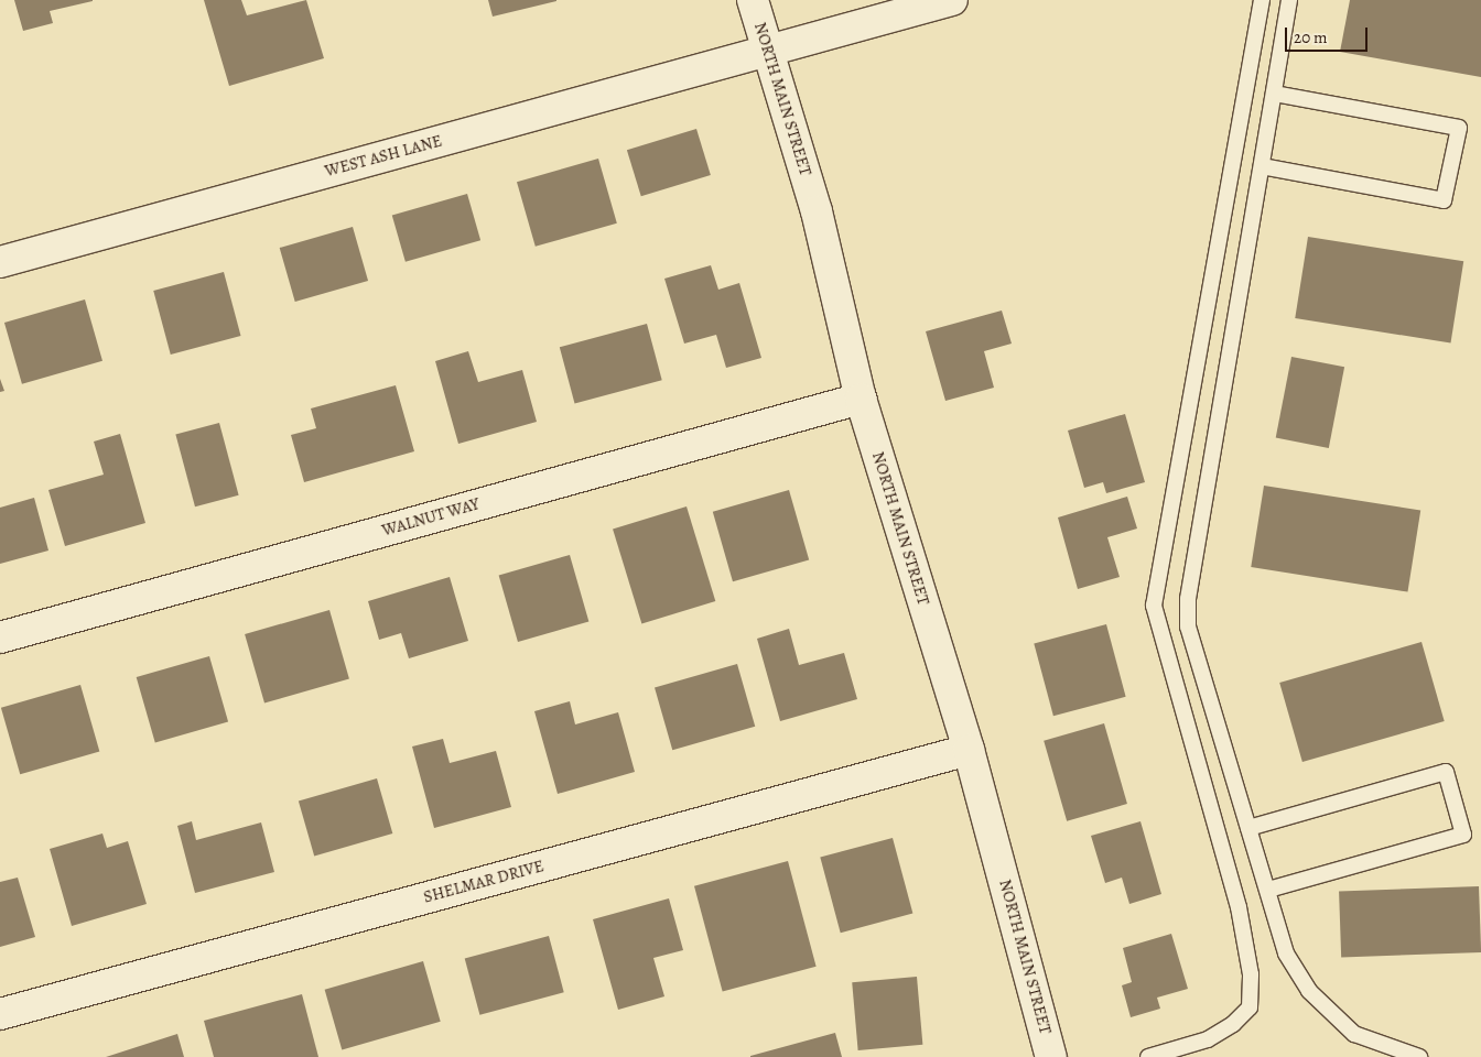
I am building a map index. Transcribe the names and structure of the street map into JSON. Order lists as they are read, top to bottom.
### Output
{
  "streets": {
    "street": [
      "NORTH MAIN STREET",
      "WEST ASH LANE",
      "WALNUT WAY",
      "SHELMAR DRIVE"
    ]
  },
  "crossings": [
    ["NORTH MAIN STREET", "WEST ASH LANE"],
    ["NORTH MAIN STREET", "WALNUT WAY"],
    ["NORTH MAIN STREET", "SHELMAR DRIVE"]
  ],
  "scale_bar": "20 m"
}
